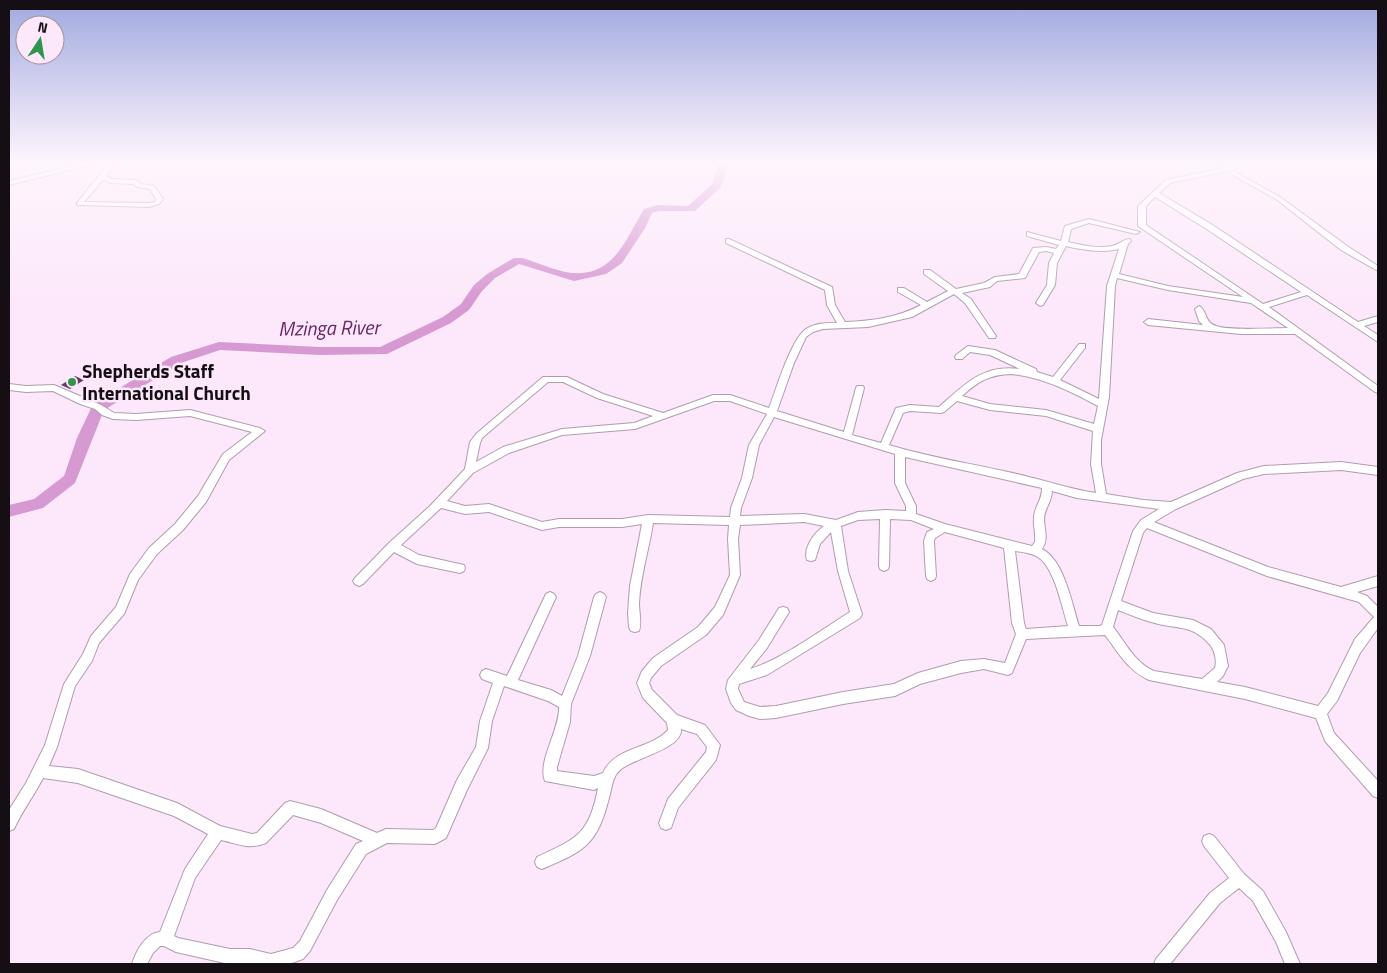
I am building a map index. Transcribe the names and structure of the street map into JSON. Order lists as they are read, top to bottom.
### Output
{
  "water": ["Mzinga River"],
  "places": ["Shepherds Staff International Church"],
  "north": "top"
}
